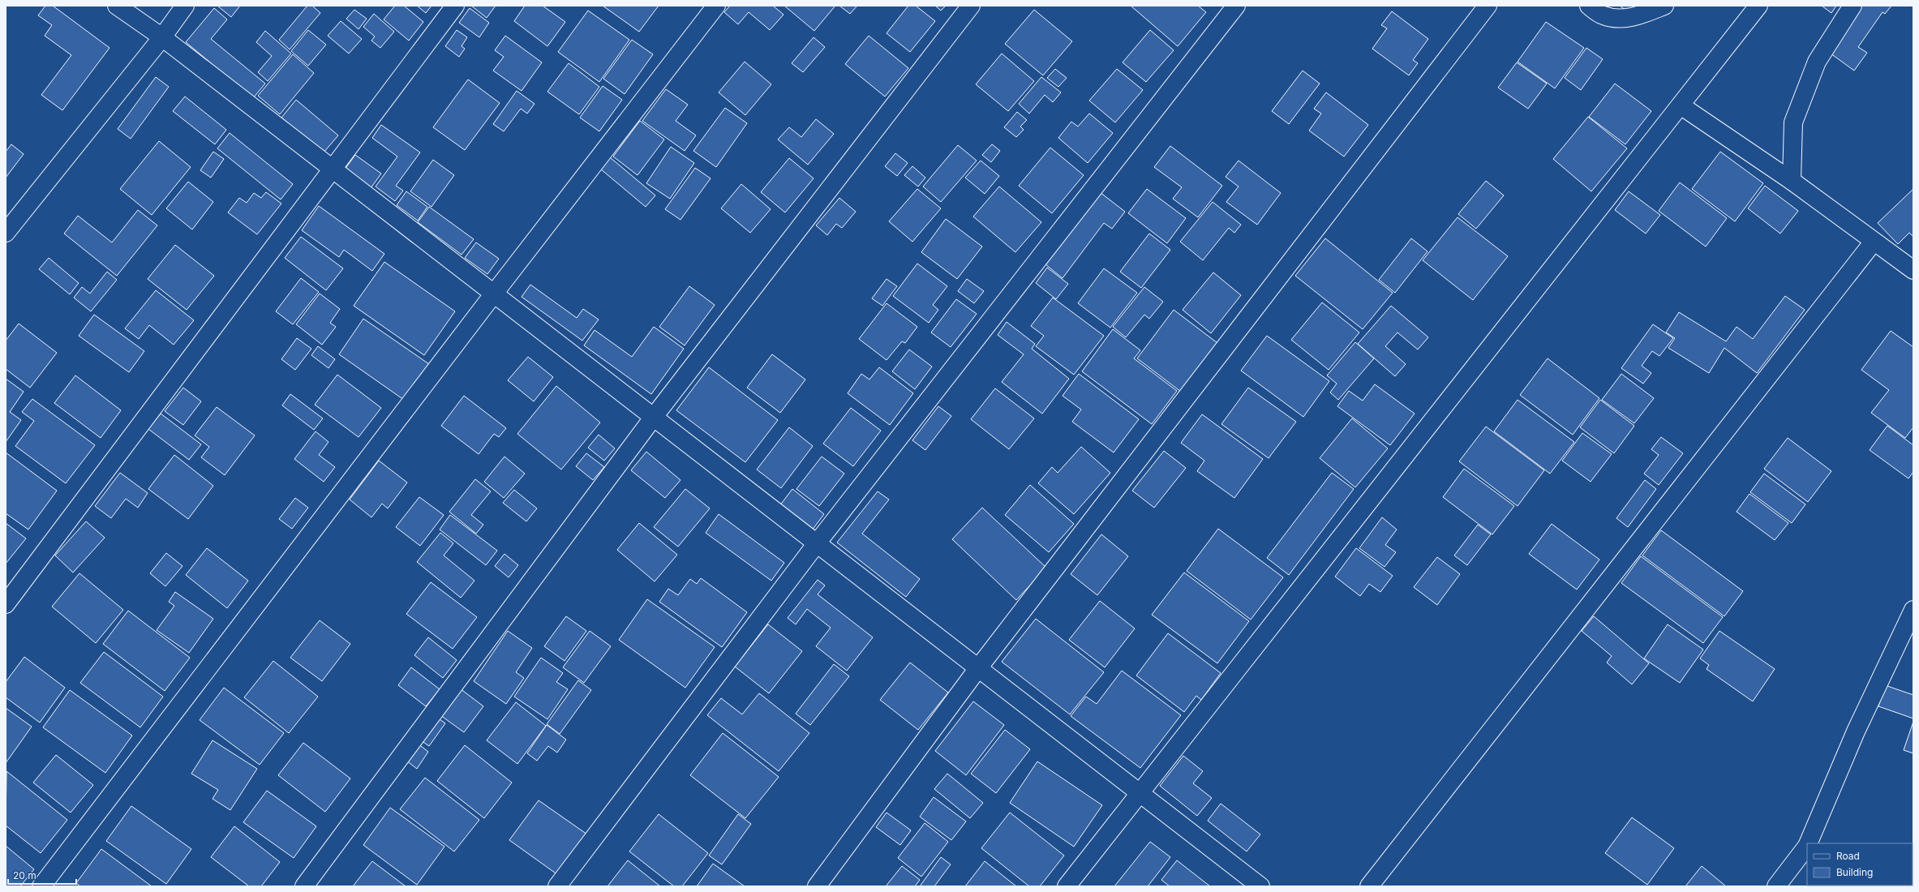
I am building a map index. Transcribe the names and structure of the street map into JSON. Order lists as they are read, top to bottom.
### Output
{
  "legend": ["Road", "Building"],
  "scale_bar": "20 m"
}
